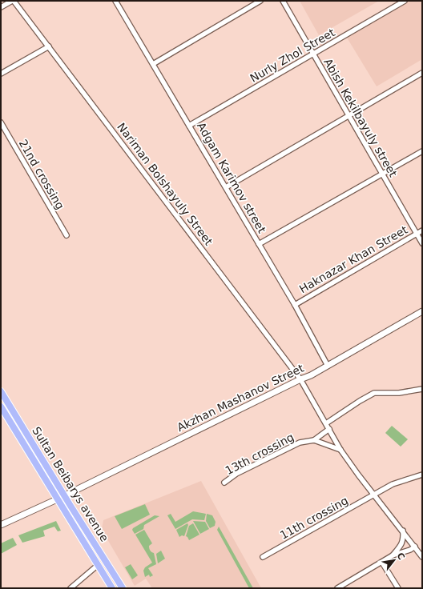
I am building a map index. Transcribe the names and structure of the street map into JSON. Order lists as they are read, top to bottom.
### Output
{
  "streets": {
    "main road": ["Sultan Beibarys avenue"],
    "street": [
      "Nurly Zhol Street",
      "Abish Kekilbayuly street",
      "21nd crossing",
      "Adgam Karimov street",
      "Nariman Bolshayuly Street",
      "Haknazar Khan Street",
      "Akzhan Mashanov Street",
      "13th crossing",
      "11th crossing"
    ]
  },
  "crossings": [
    ["Nurly Zhol Street", "Abish Kekilbayuly street"],
    ["Nurly Zhol Street", "Adgam Karimov street"],
    ["Abish Kekilbayuly street", "Haknazar Khan Street"],
    ["Adgam Karimov street", "Haknazar Khan Street"],
    ["Adgam Karimov street", "Akzhan Mashanov Street"],
    ["Nariman Bolshayuly Street", "Akzhan Mashanov Street"],
    ["Nariman Bolshayuly Street", "13th crossing"],
    ["Nariman Bolshayuly Street", "11th crossing"],
    ["Akzhan Mashanov Street", "Sultan Beibarys avenue"]
  ],
  "north": "top right"
}
